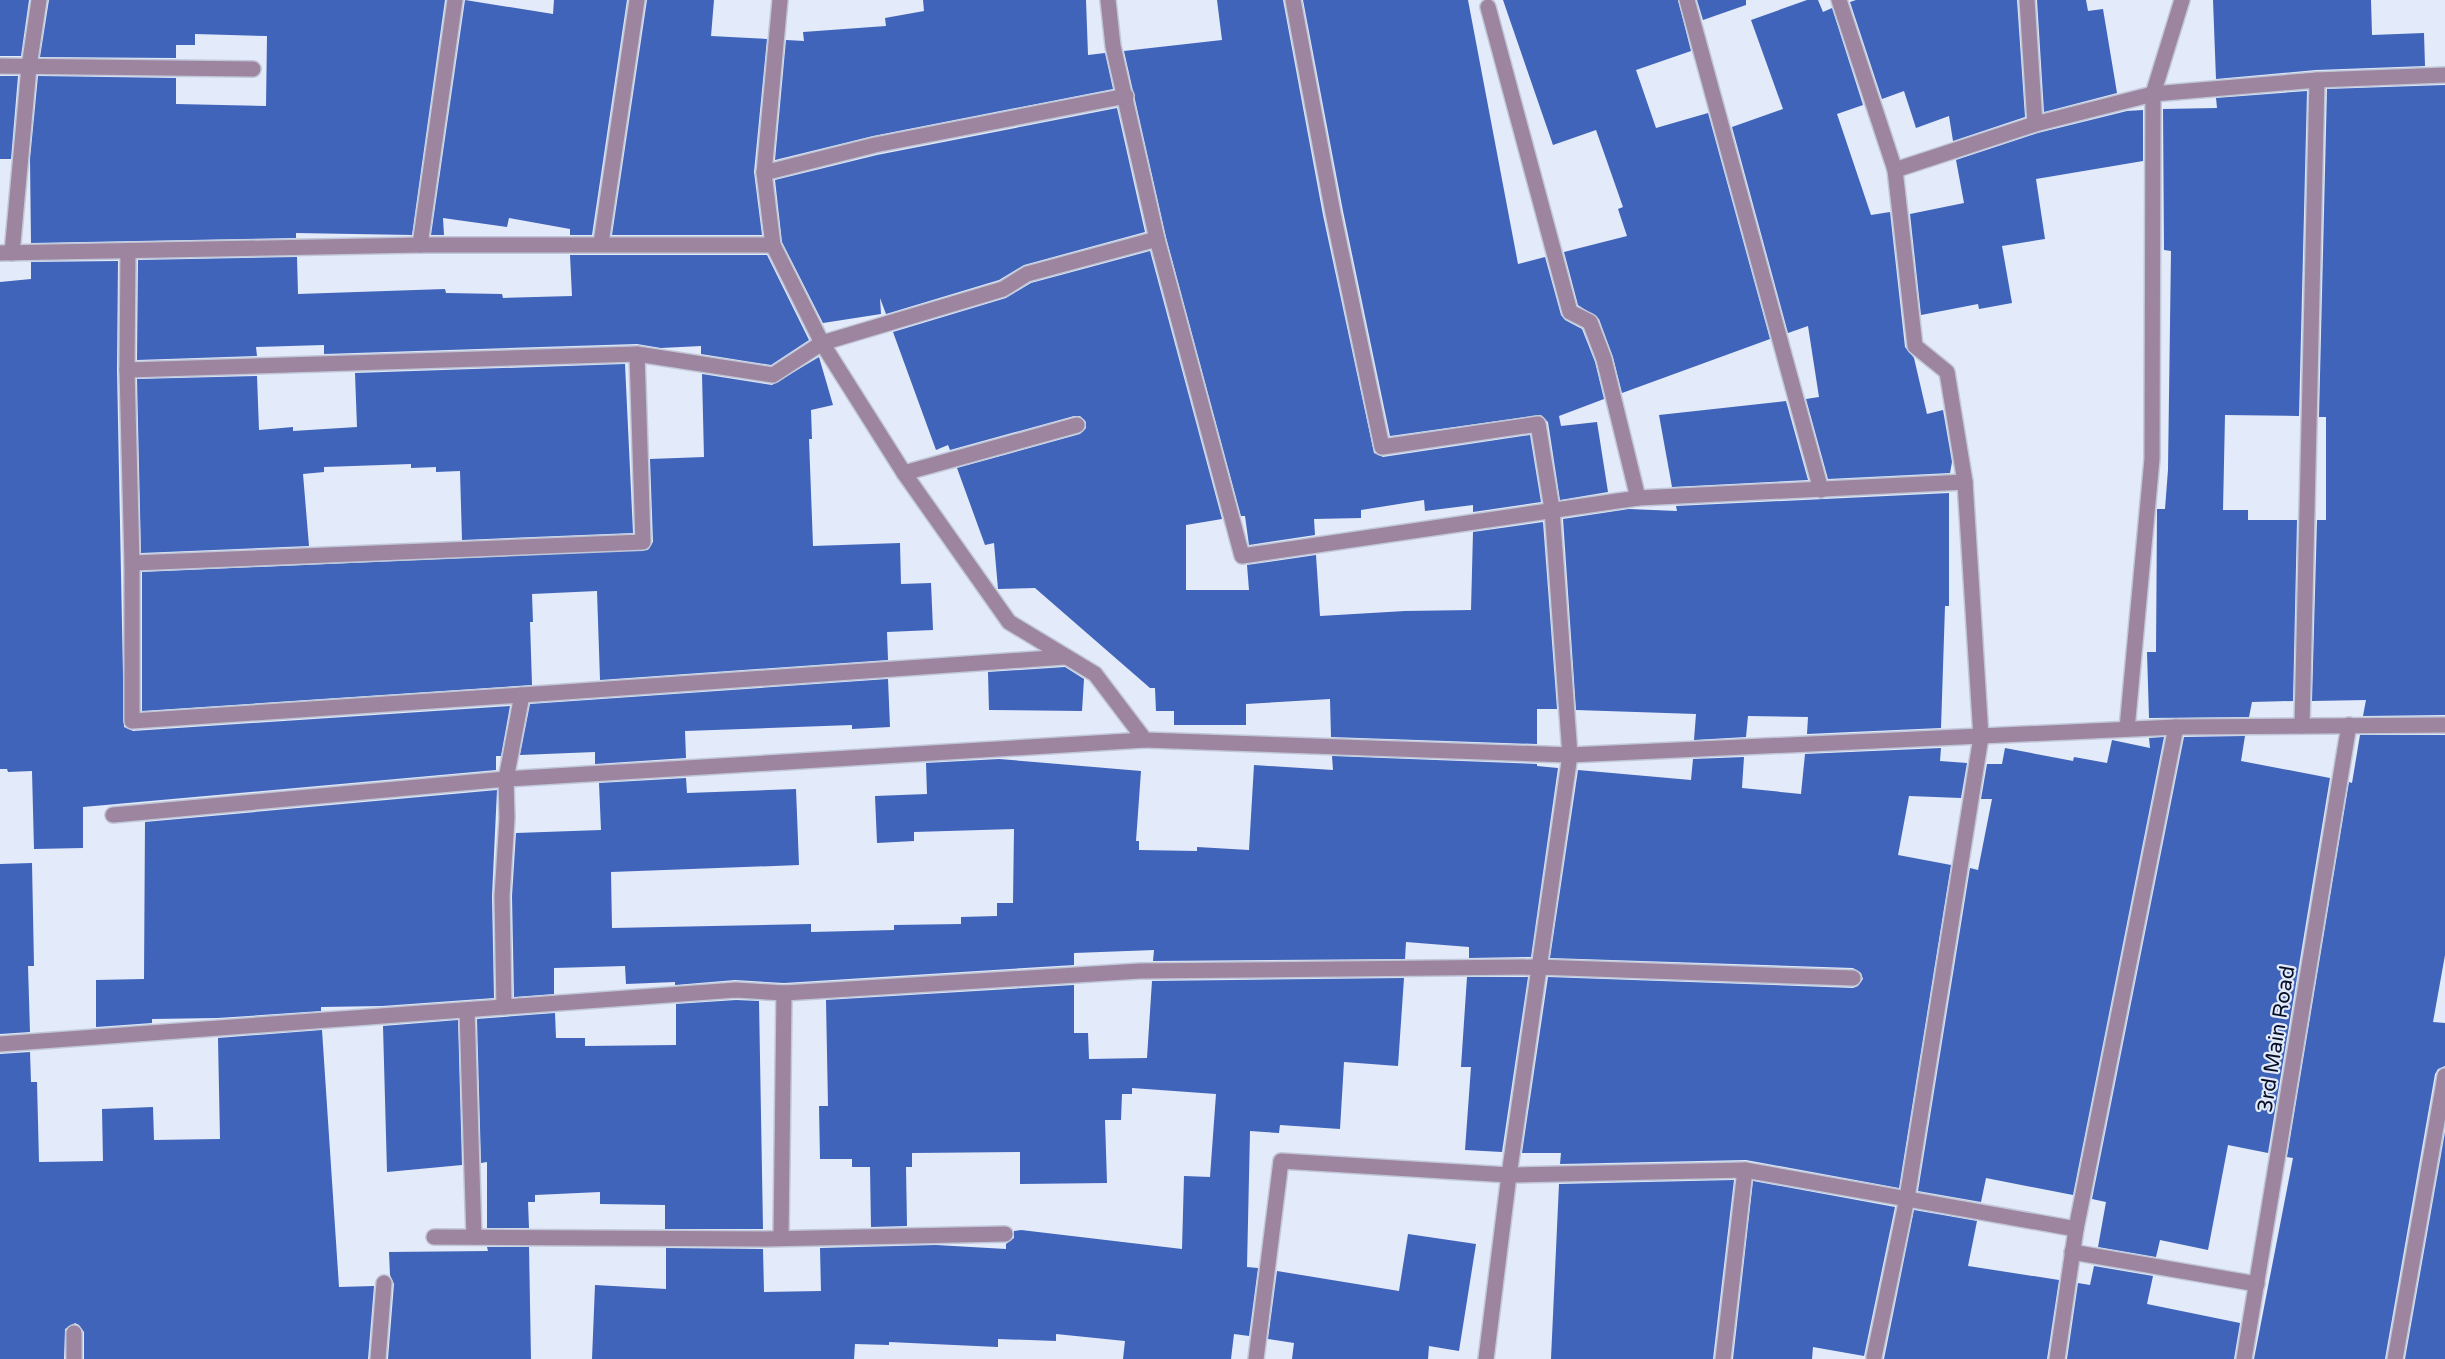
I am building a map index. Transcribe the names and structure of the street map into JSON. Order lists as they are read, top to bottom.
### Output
{
  "streets": {
    "street": ["3rd Main Road"]
  }
}
